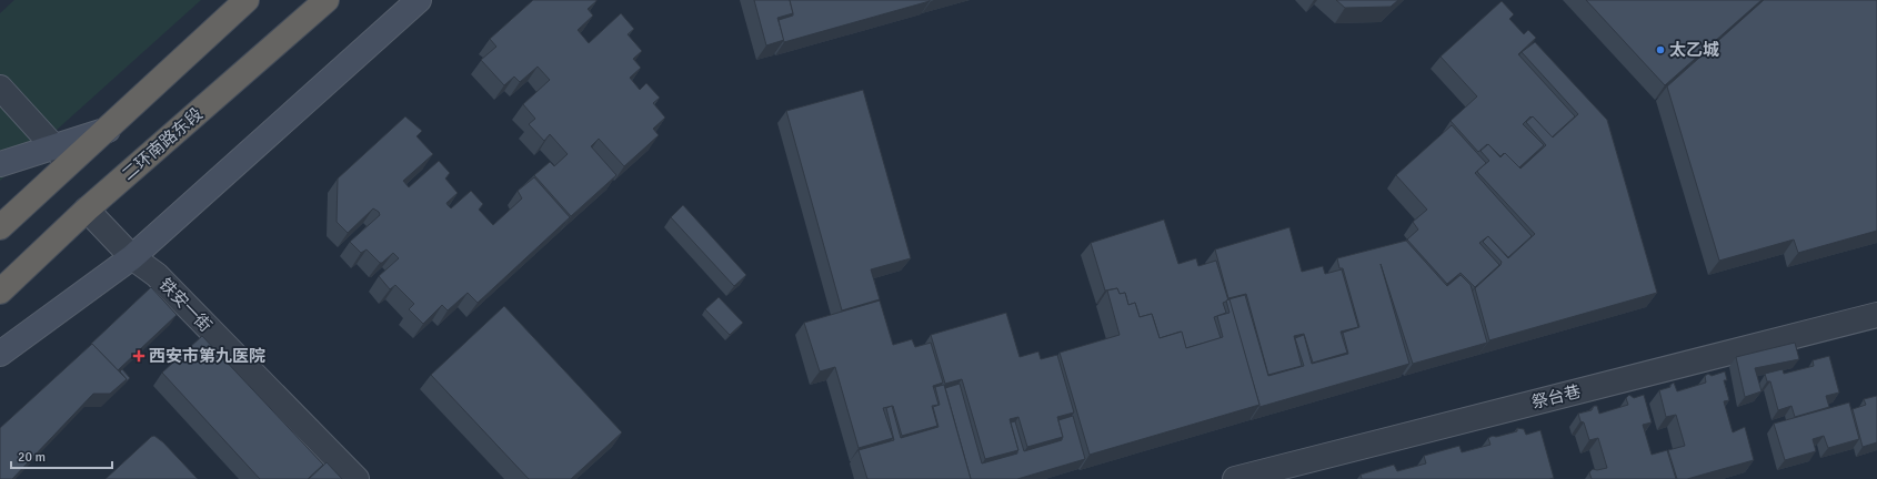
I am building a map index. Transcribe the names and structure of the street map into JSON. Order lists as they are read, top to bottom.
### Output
{
  "streets": {
    "highway": ["二环南路东段"],
    "street": ["铁安一街", "祭台巷"]
  },
  "crossings": [
    ["二环南路东段", "铁安一街"]
  ],
  "places": {
    "other": ["太乙城"],
    "health": ["西安市第九医院"]
  },
  "scale_bar": "20 m"
}
